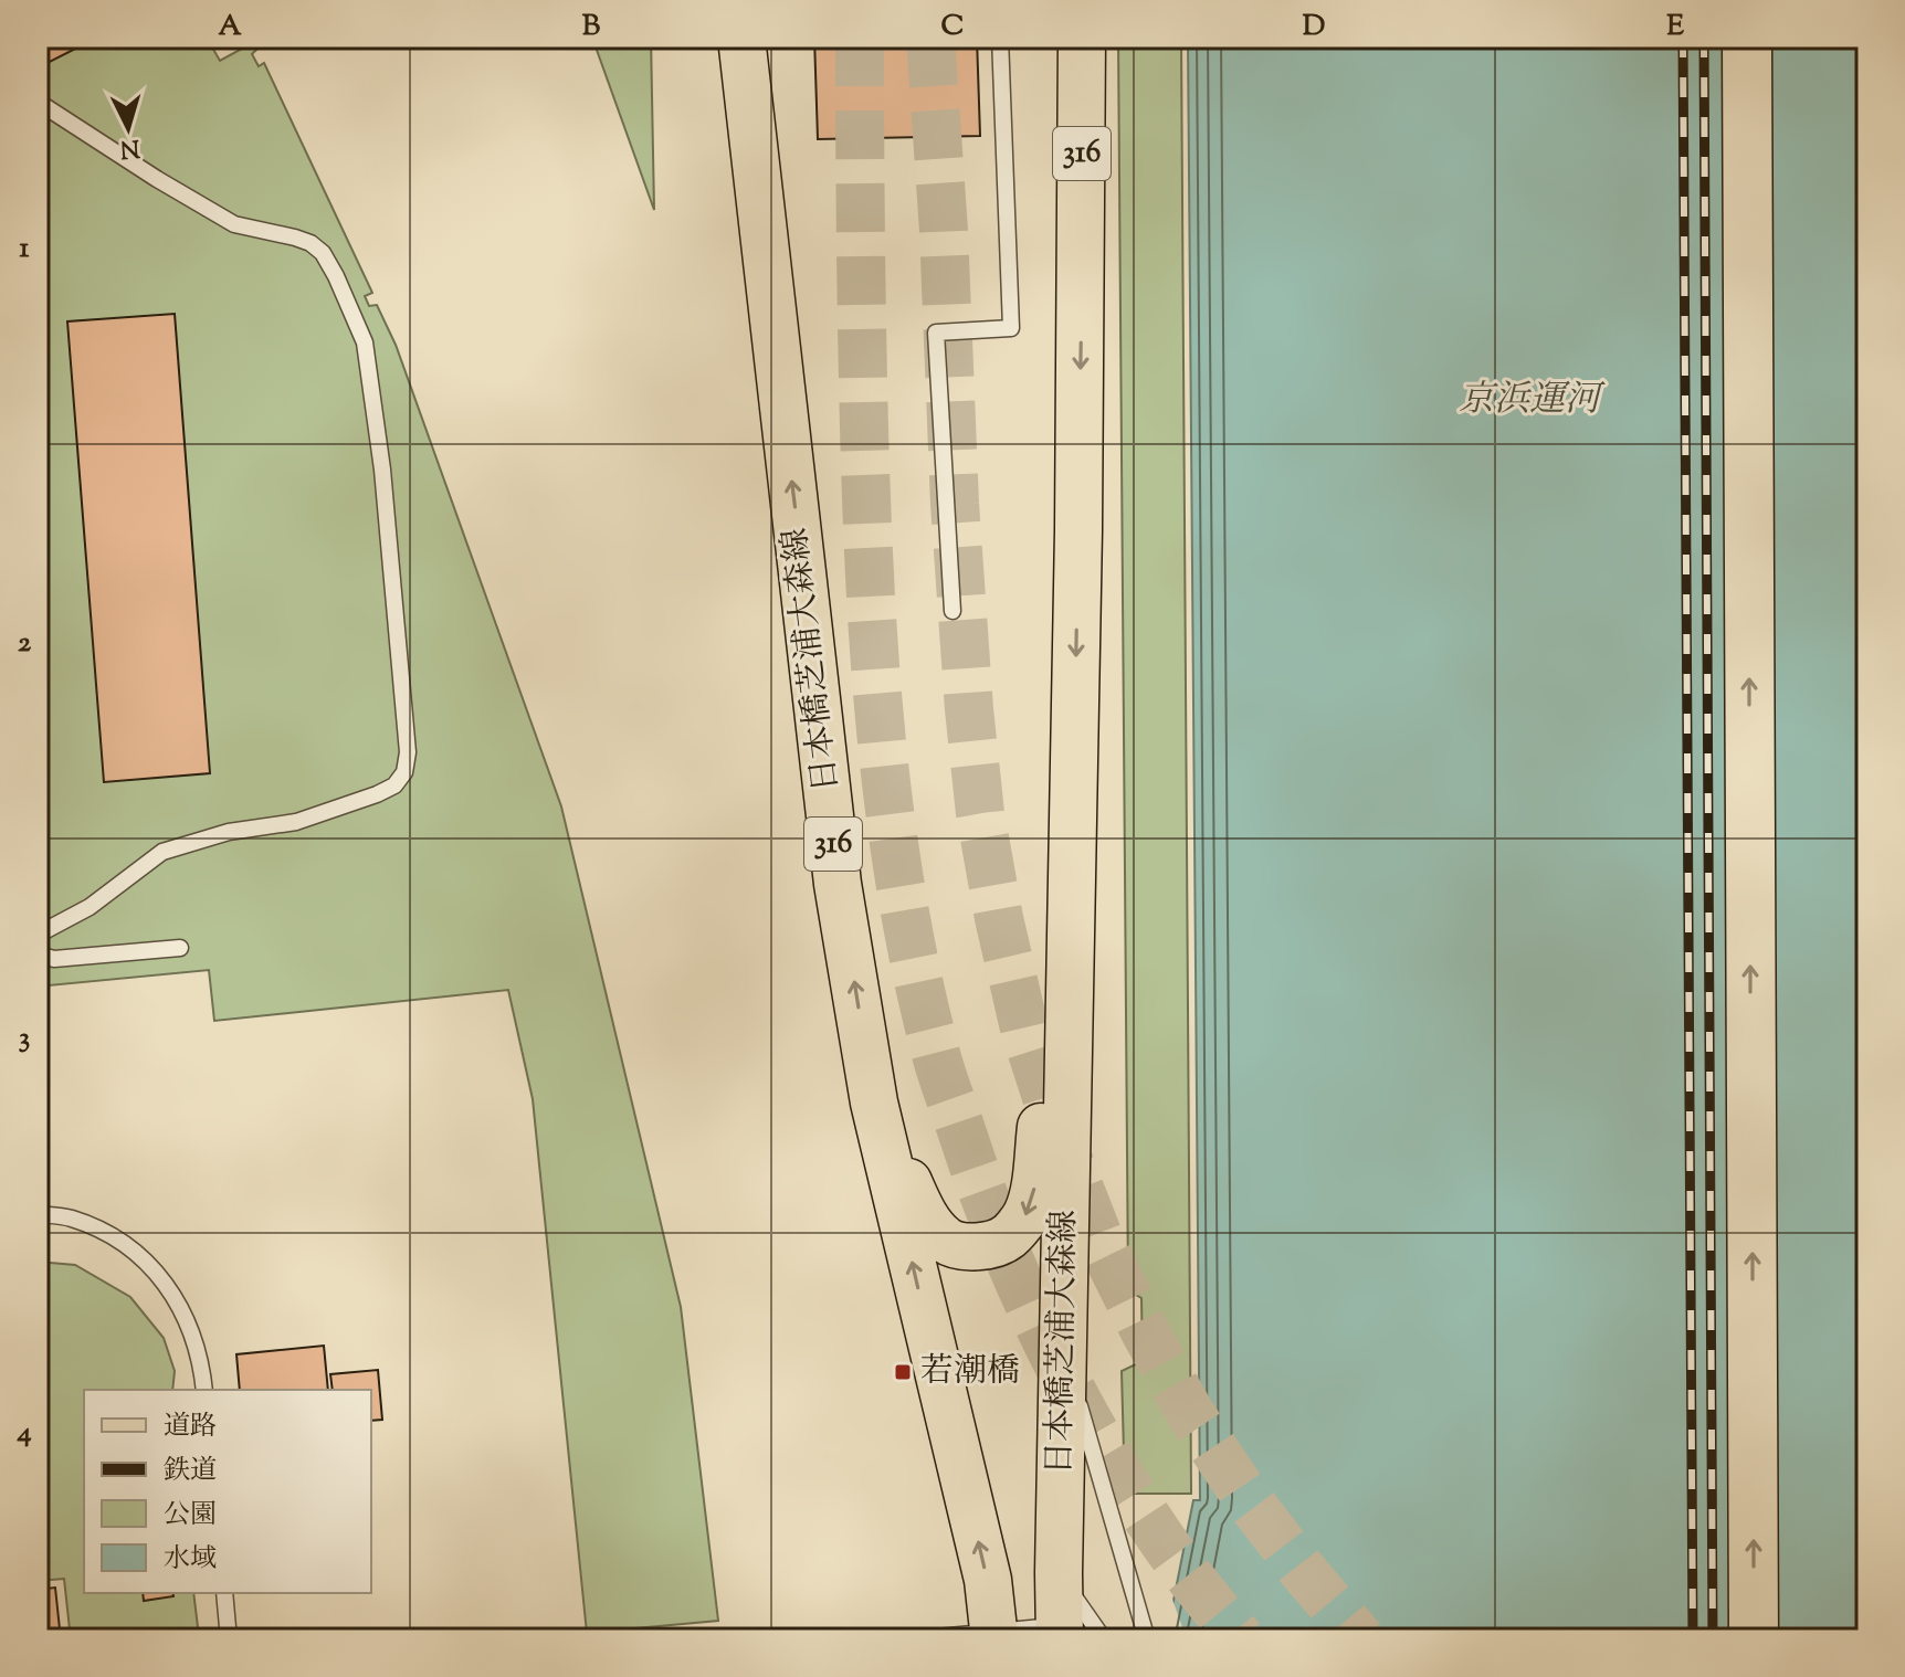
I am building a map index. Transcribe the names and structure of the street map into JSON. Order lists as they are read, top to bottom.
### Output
{
  "streets": {
    "main road": ["316", "日本橋芝浦大森線"]
  },
  "water": ["京浜運河"],
  "places": {
    "transit": ["若潮橋"]
  },
  "legend": [
    "道路",
    "鉄道",
    "公園",
    "水域"
  ],
  "north": "bottom",
  "grid": {
    "columns": [
      "A",
      "B",
      "C",
      "D",
      "E"
    ],
    "rows": [
      "1",
      "2",
      "3",
      "4"
    ]
  }
}
